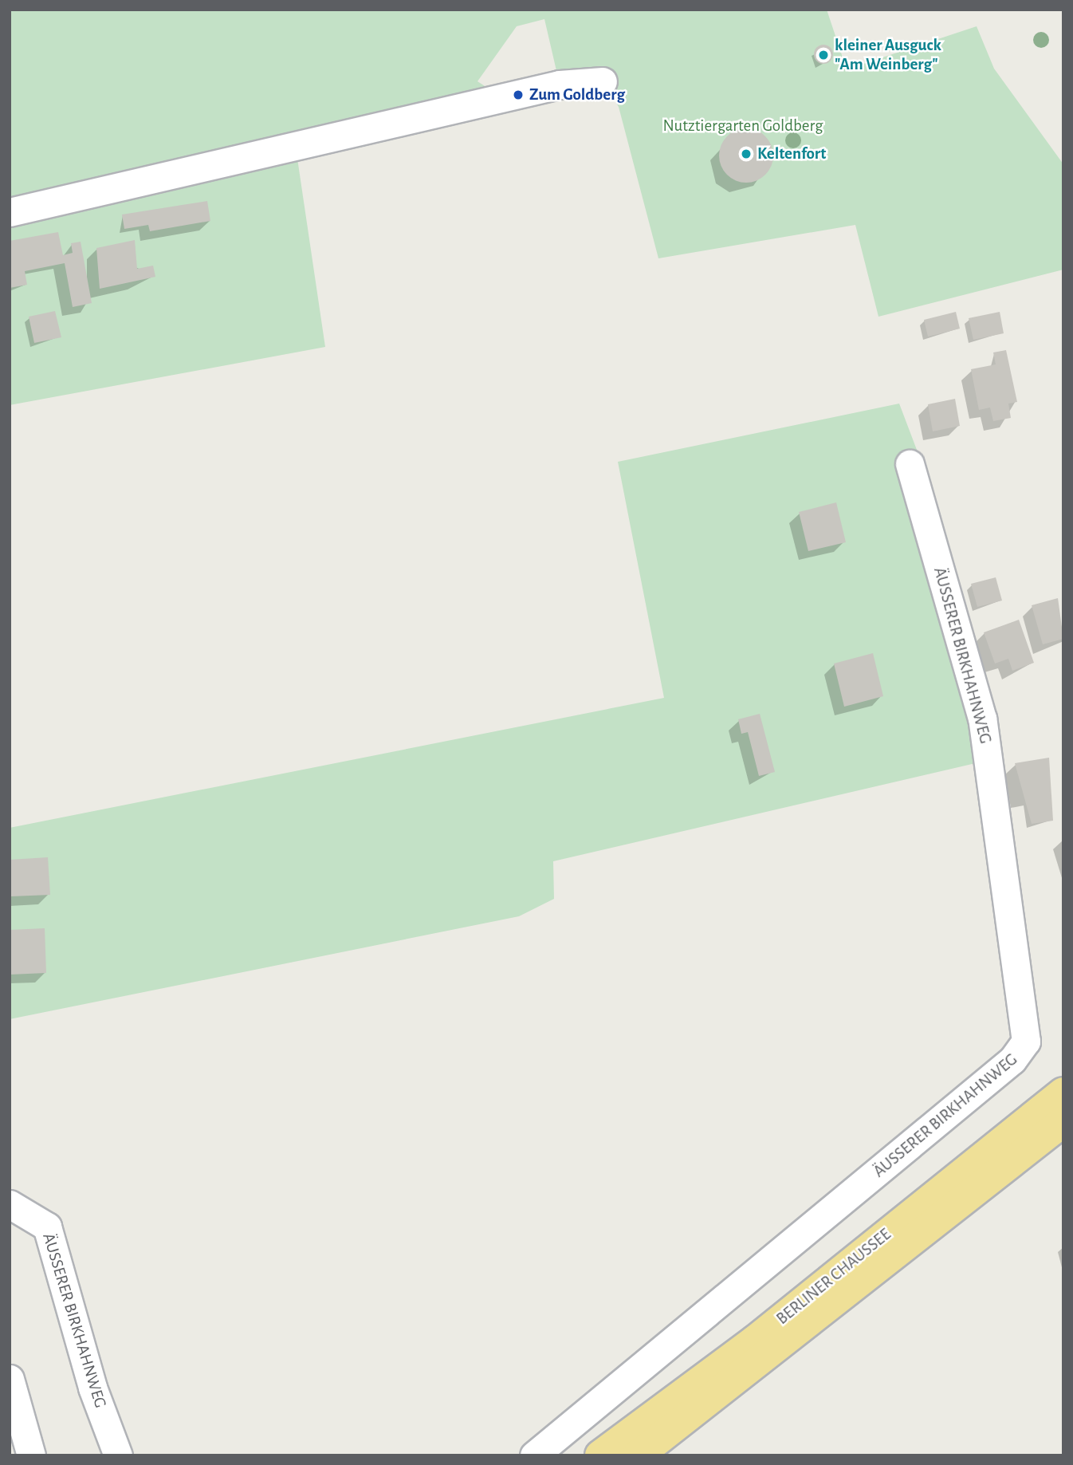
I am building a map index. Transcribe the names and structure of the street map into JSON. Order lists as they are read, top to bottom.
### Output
{
  "streets": {
    "highway": ["BERLINER CHAUSSEE"],
    "street": ["ÄUSSERER BIRKHAHNWEG"]
  },
  "parks": ["Nutztiergarten Goldberg"],
  "places": ["kleiner Ausguck \"Am Weinberg\"", "Zum Goldberg", "Keltenfort"]
}
